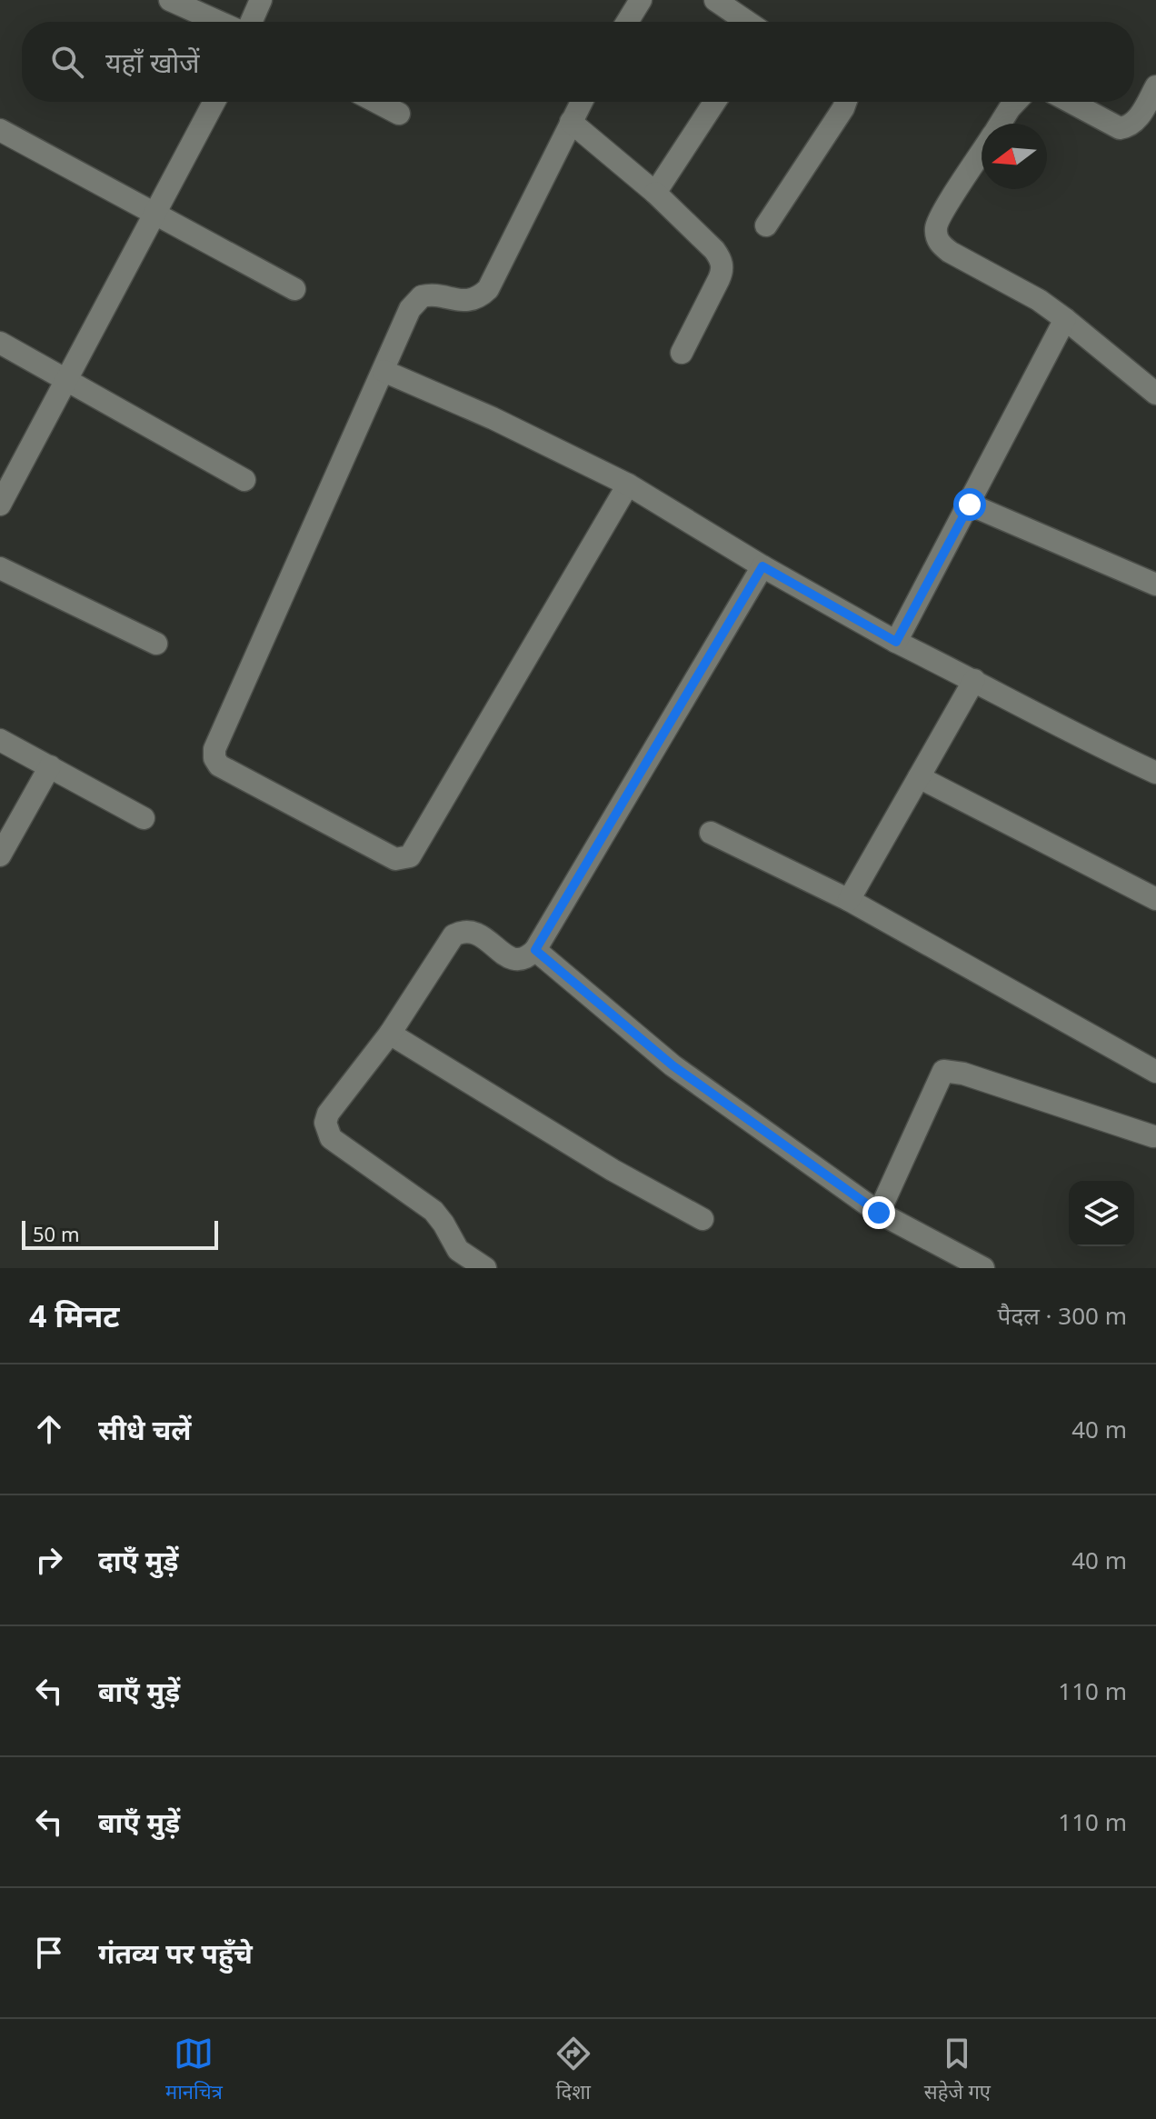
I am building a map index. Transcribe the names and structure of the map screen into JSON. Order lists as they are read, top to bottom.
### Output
{
  "scale_bar": "50 m",
  "north": "left",
  "page": {
    "search": "यहाँ खोजें",
    "scale": "50 m",
    "heading": ["4 मिनट", "पैदल · 300 m"],
    "list": [
      ["सीधे चलें", "40 m"],
      ["दाएँ मुड़ें", "40 m"],
      ["बाएँ मुड़ें", "110 m"],
      ["बाएँ मुड़ें", "110 m"],
      "गंतव्य पर पहुँचे"
    ],
    "nav": ["मानचित्र", "दिशा", "सहेजे गए"]
  }
}
